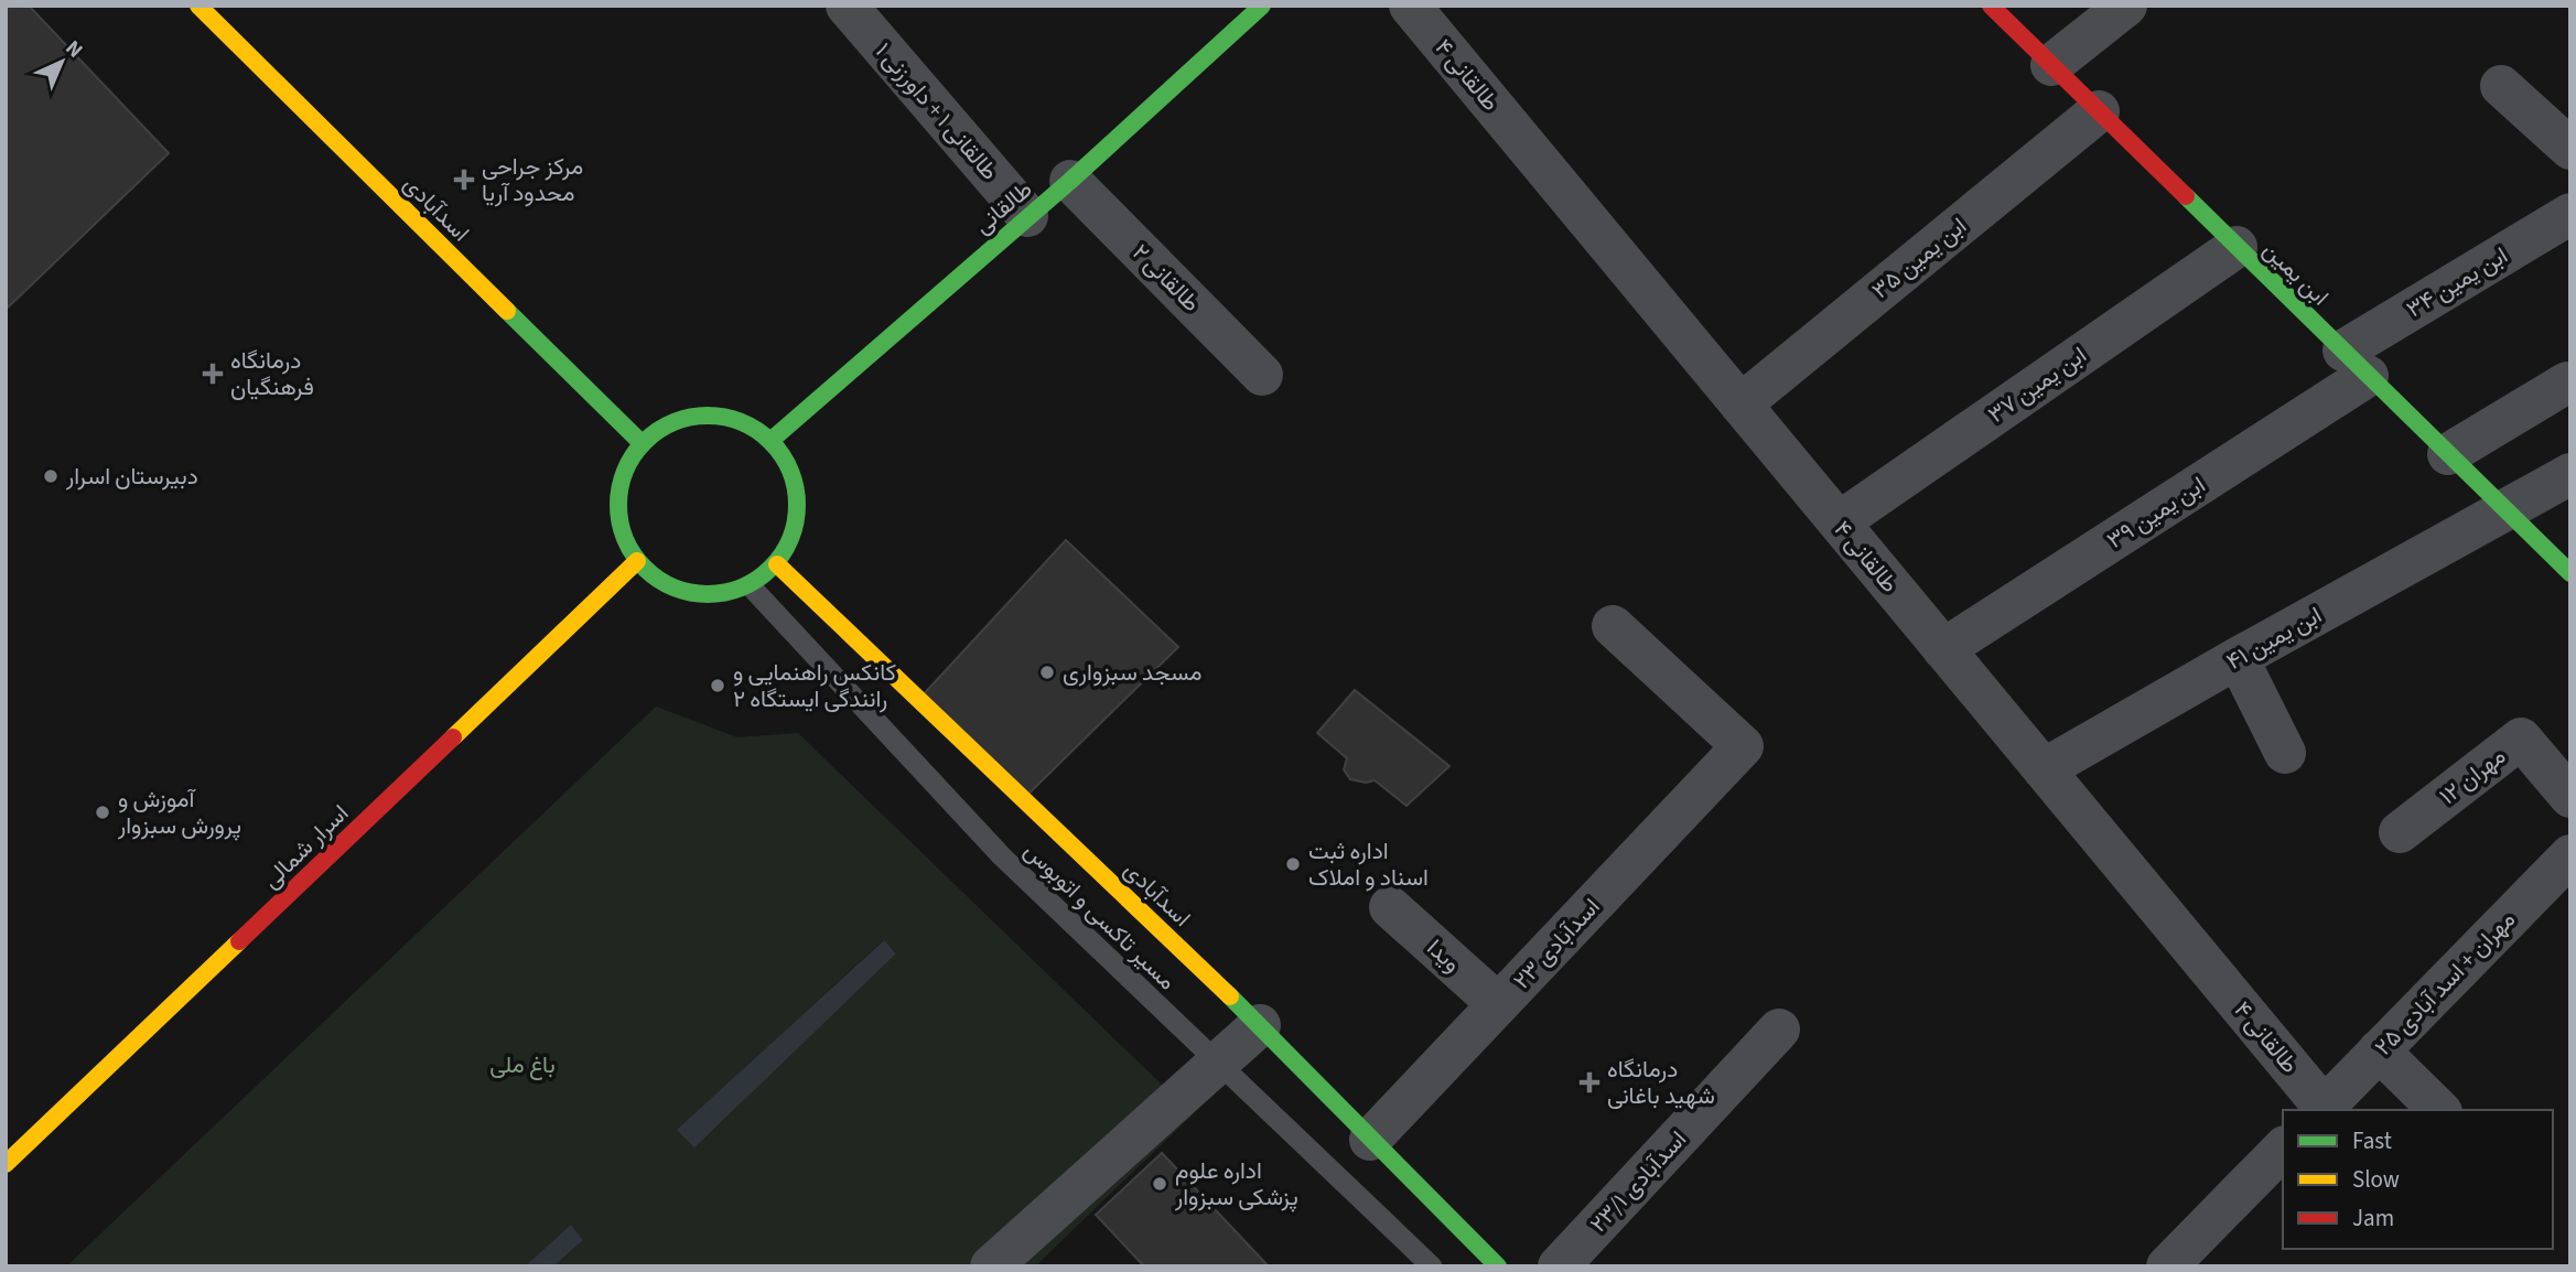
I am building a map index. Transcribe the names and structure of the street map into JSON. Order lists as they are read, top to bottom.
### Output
{
  "streets": {
    "main road": [
      "طالقانی",
      "اسدآبادی",
      "ابن یمین",
      "اسرار شمالی"
    ],
    "street": [
      "طالقانی ۴",
      "طالقانی ۱ + داورزنی ۱",
      "ابن یمین ۳۵",
      "طالقانی ۲",
      "ابن یمین ۳۴",
      "ابن یمین ۳۷",
      "ابن یمین ۳۹",
      "ابن یمین ۴۱",
      "مهران ۱۲",
      "اسدآبادی ۲۳",
      "ویدا",
      "مهران + اسد آبادی ۲۵",
      "اسدآبادی ۲۳/۱"
    ],
    "lane": ["مسیر تاکسی و اتوبوس"]
  },
  "crossings": [
    ["طالقانی ۴", "ابن یمین ۳۵"],
    ["طالقانی ۴", "ابن یمین ۳۷"],
    ["طالقانی ۴", "ابن یمین ۳۹"],
    ["طالقانی ۴", "ابن یمین ۴۱"],
    ["طالقانی ۴", "مهران + اسد آبادی ۲۵"],
    ["طالقانی ۱ + داورزنی ۱", "طالقانی"],
    ["طالقانی", "اسدآبادی"],
    ["طالقانی", "طالقانی ۲"],
    ["طالقانی", "اسرار شمالی"],
    ["طالقانی", "مسیر تاکسی و اتوبوس"],
    ["اسدآبادی", "اسرار شمالی"],
    ["اسدآبادی", "مسیر تاکسی و اتوبوس"],
    ["اسدآبادی", "اسدآبادی ۲۳"],
    ["ابن یمین ۳۵", "ابن یمین"],
    ["ابن یمین", "ابن یمین ۳۴"],
    ["ابن یمین", "ابن یمین ۳۷"],
    ["ابن یمین", "ابن یمین ۳۹"],
    ["ابن یمین", "ابن یمین ۴۱"],
    ["ابن یمین ۳۴", "ابن یمین ۳۹"],
    ["اسرار شمالی", "مسیر تاکسی و اتوبوس"],
    ["اسدآبادی ۲۳", "ویدا"]
  ],
  "parks": ["باغ ملی"],
  "places": {
    "health": ["مرکز جراحی محدود آریا", "درمانگاه فرهنگیان", "درمانگاه شهید باغانی"],
    "other": [
      "دبیرستان اسرار",
      "مسجد سبزواری",
      "کانکس راهنمایی و رانندگی ایستگاه ۲",
      "آموزش و پرورش سبزوار",
      "اداره ثبت اسناد و املاک",
      "اداره علوم پزشکی سبزوار"
    ]
  },
  "legend": ["Fast", "Slow", "Jam"],
  "north": "top right"
}
